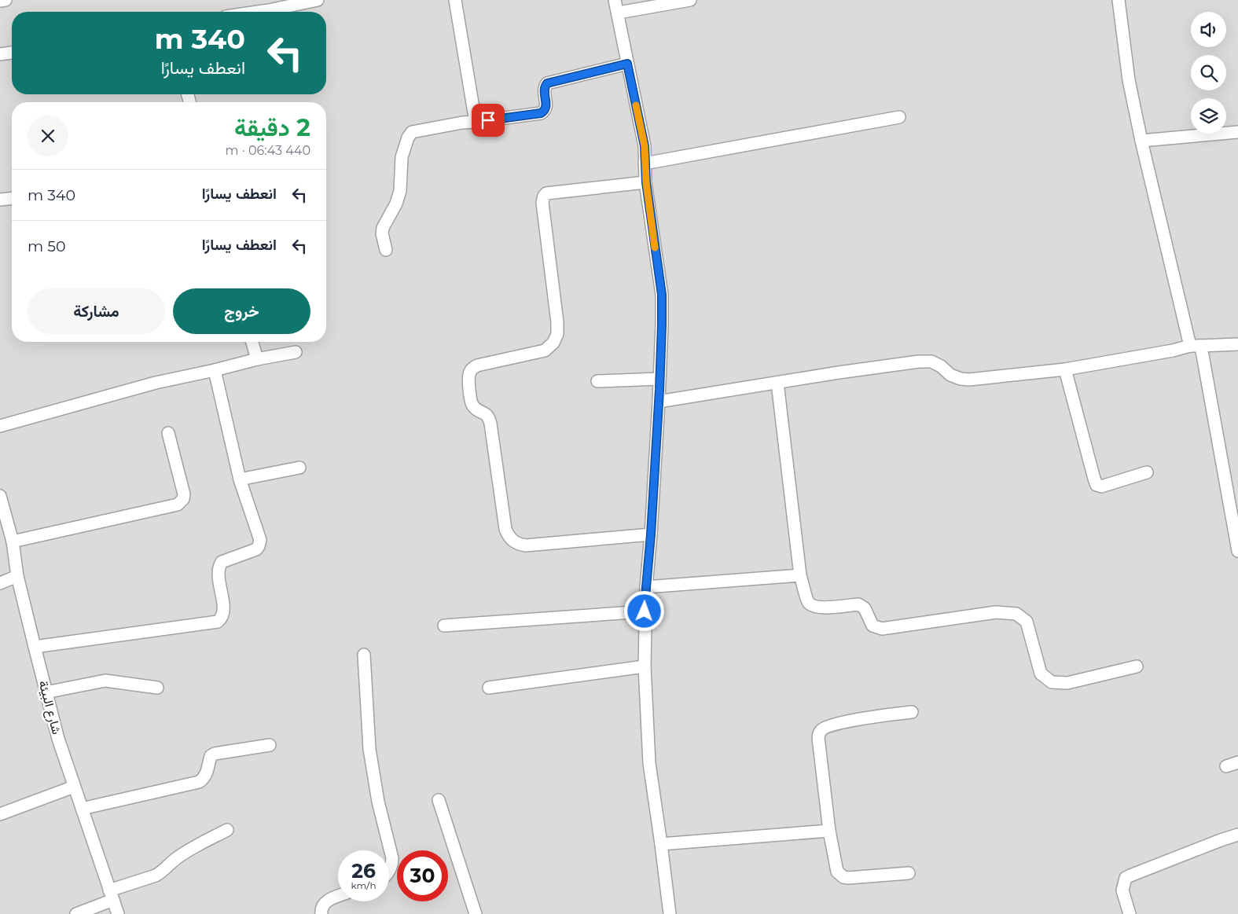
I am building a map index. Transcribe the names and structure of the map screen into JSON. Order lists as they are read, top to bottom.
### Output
{
  "streets": {
    "street": ["شارع البيئة"]
  },
  "page": {
    "turn": ["340 m", "انعطف يسارًا"],
    "heading": ["2 دقيقة", "440 m · 06:43"],
    "list": [
      {
        "name": "انعطف يسارًا",
        "value": "340 m"
      },
      {
        "name": "انعطف يسارًا",
        "value": "50 m"
      }
    ],
    "buttons": ["خروج", "مشاركة"],
    "speed": "26 km/h",
    "limit": "30"
  }
}
